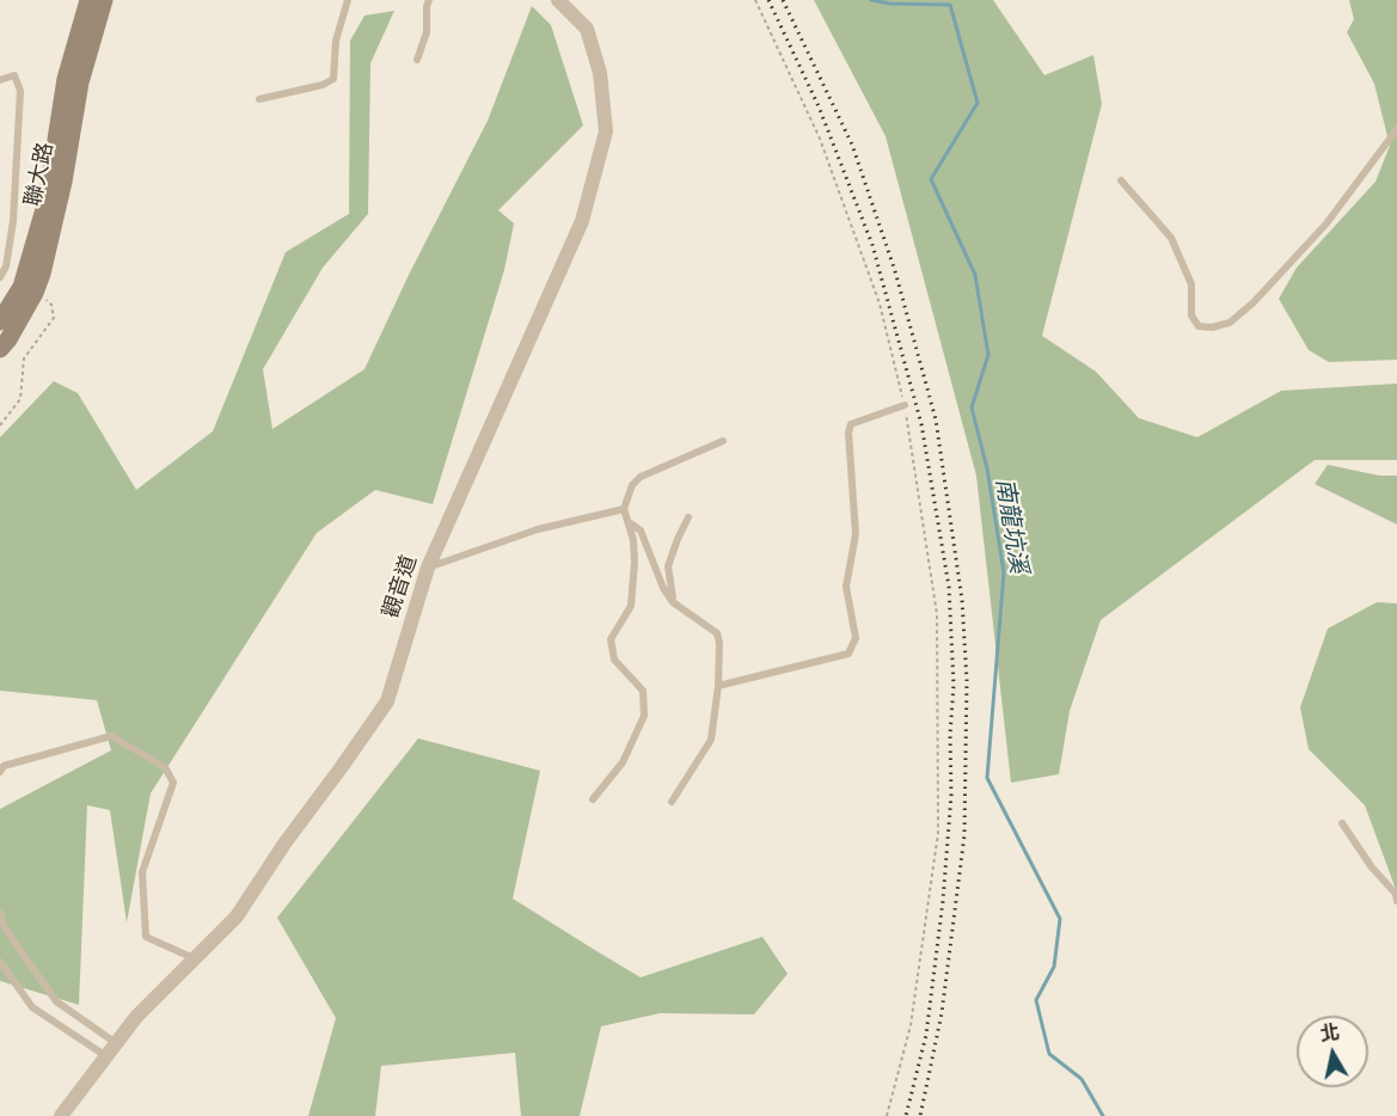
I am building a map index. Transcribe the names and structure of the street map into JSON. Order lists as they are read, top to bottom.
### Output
{
  "streets": {
    "street": ["聯大路", "觀音道"]
  },
  "water": ["南龍坑溪"],
  "north": "top"
}
